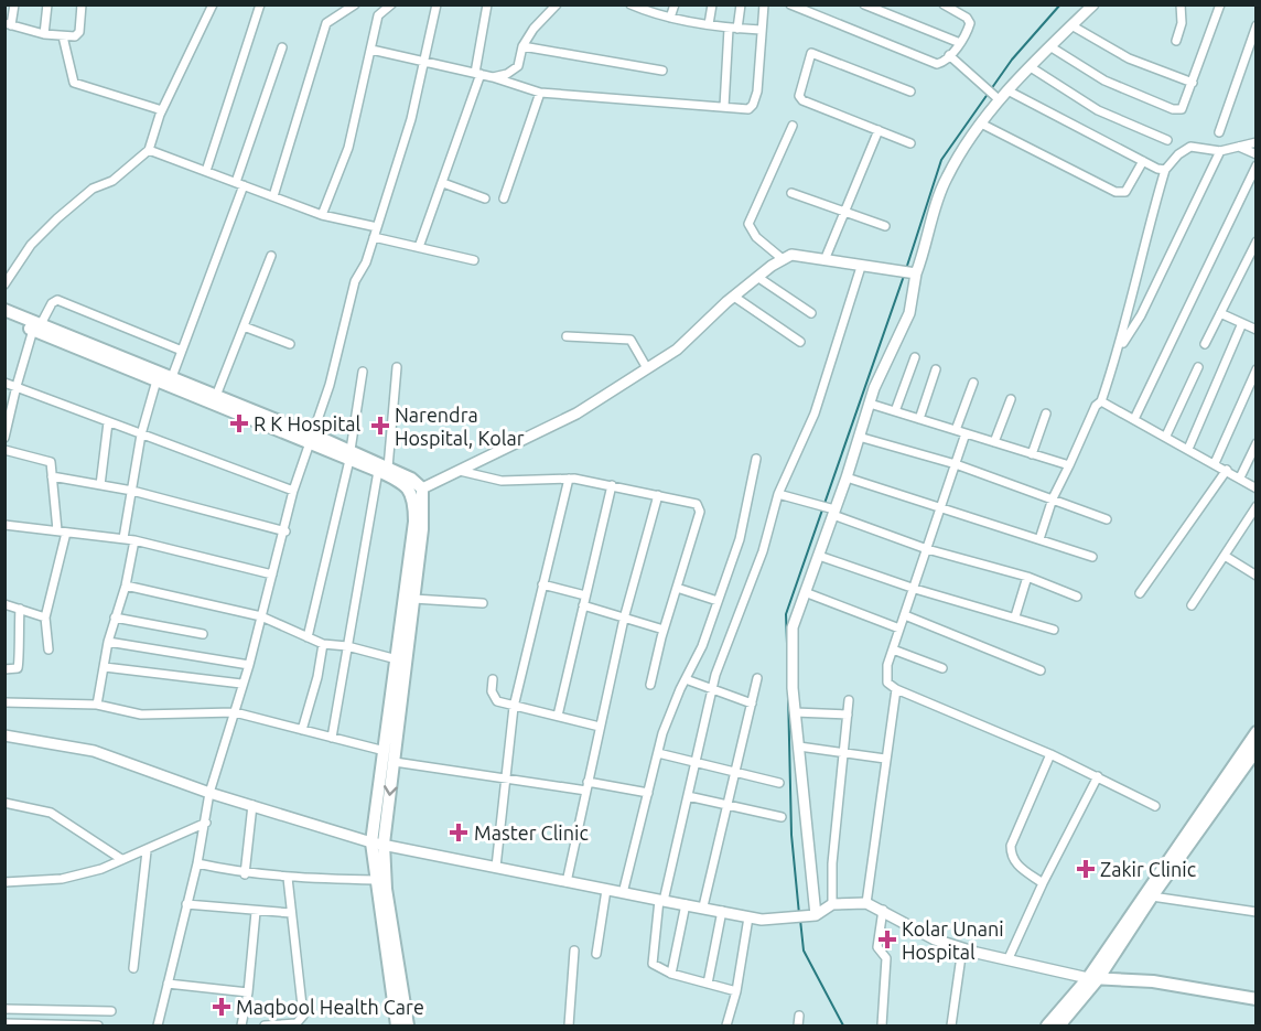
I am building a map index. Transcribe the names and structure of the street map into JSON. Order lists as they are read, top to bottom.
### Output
{
  "places": {
    "health": [
      "R K Hospital",
      "Narendra Hospital, Kolar",
      "Master Clinic",
      "Zakir Clinic",
      "Kolar Unani Hospital",
      "Maqbool Health Care"
    ]
  }
}
